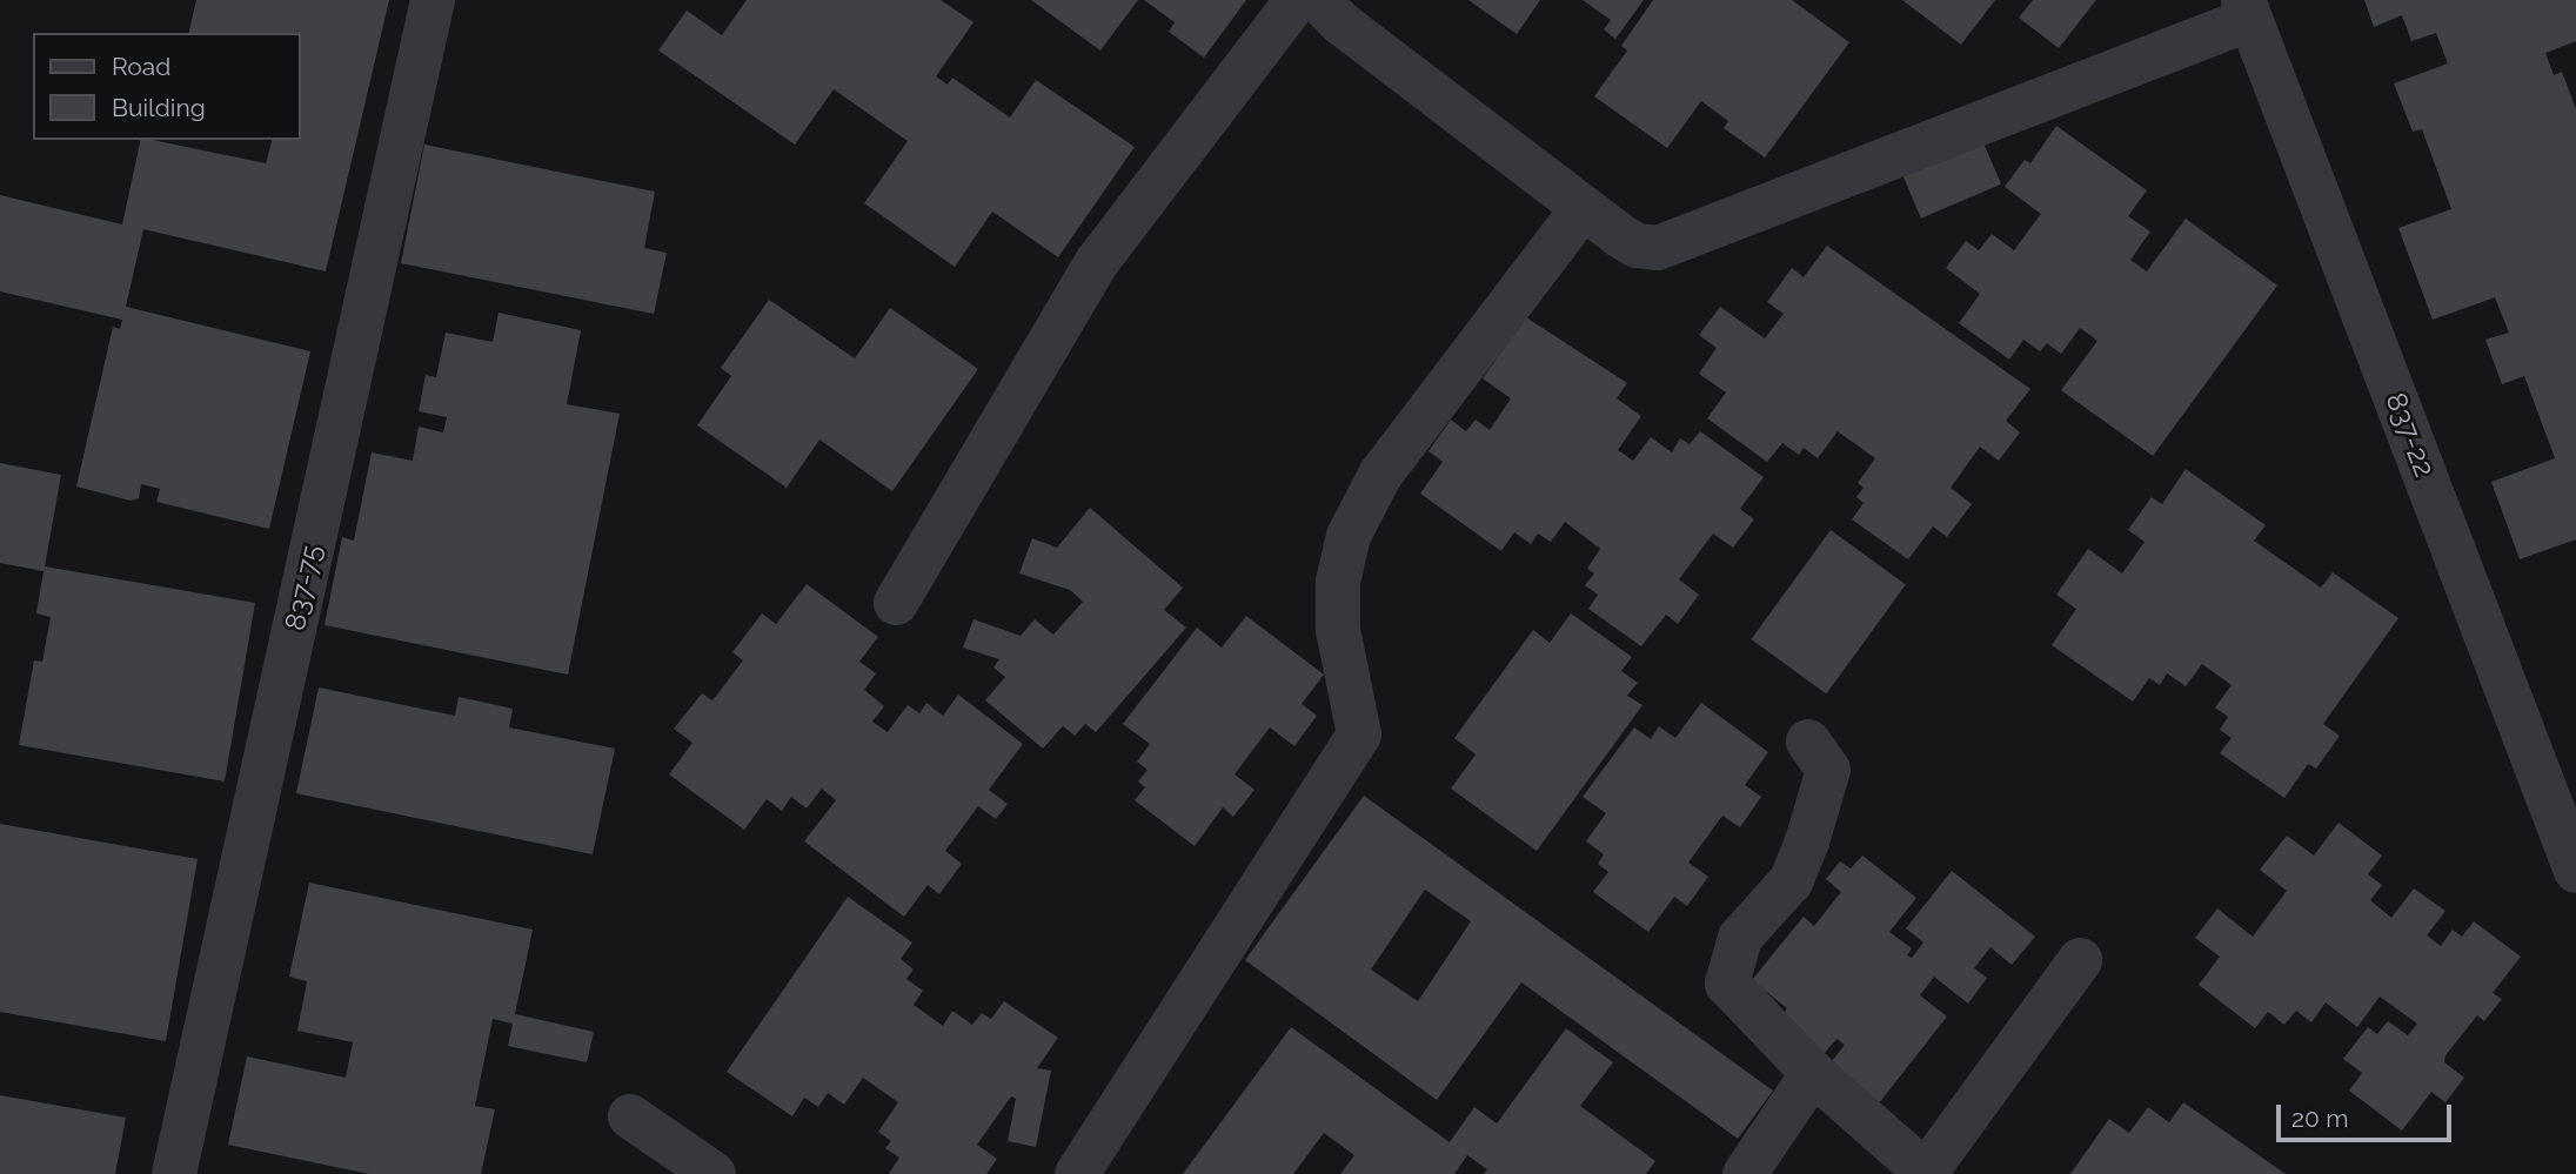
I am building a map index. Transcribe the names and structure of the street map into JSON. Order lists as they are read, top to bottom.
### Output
{
  "streets": {
    "street": ["837-22", "837-75"]
  },
  "legend": ["Road", "Building"],
  "scale_bar": "20 m"
}
